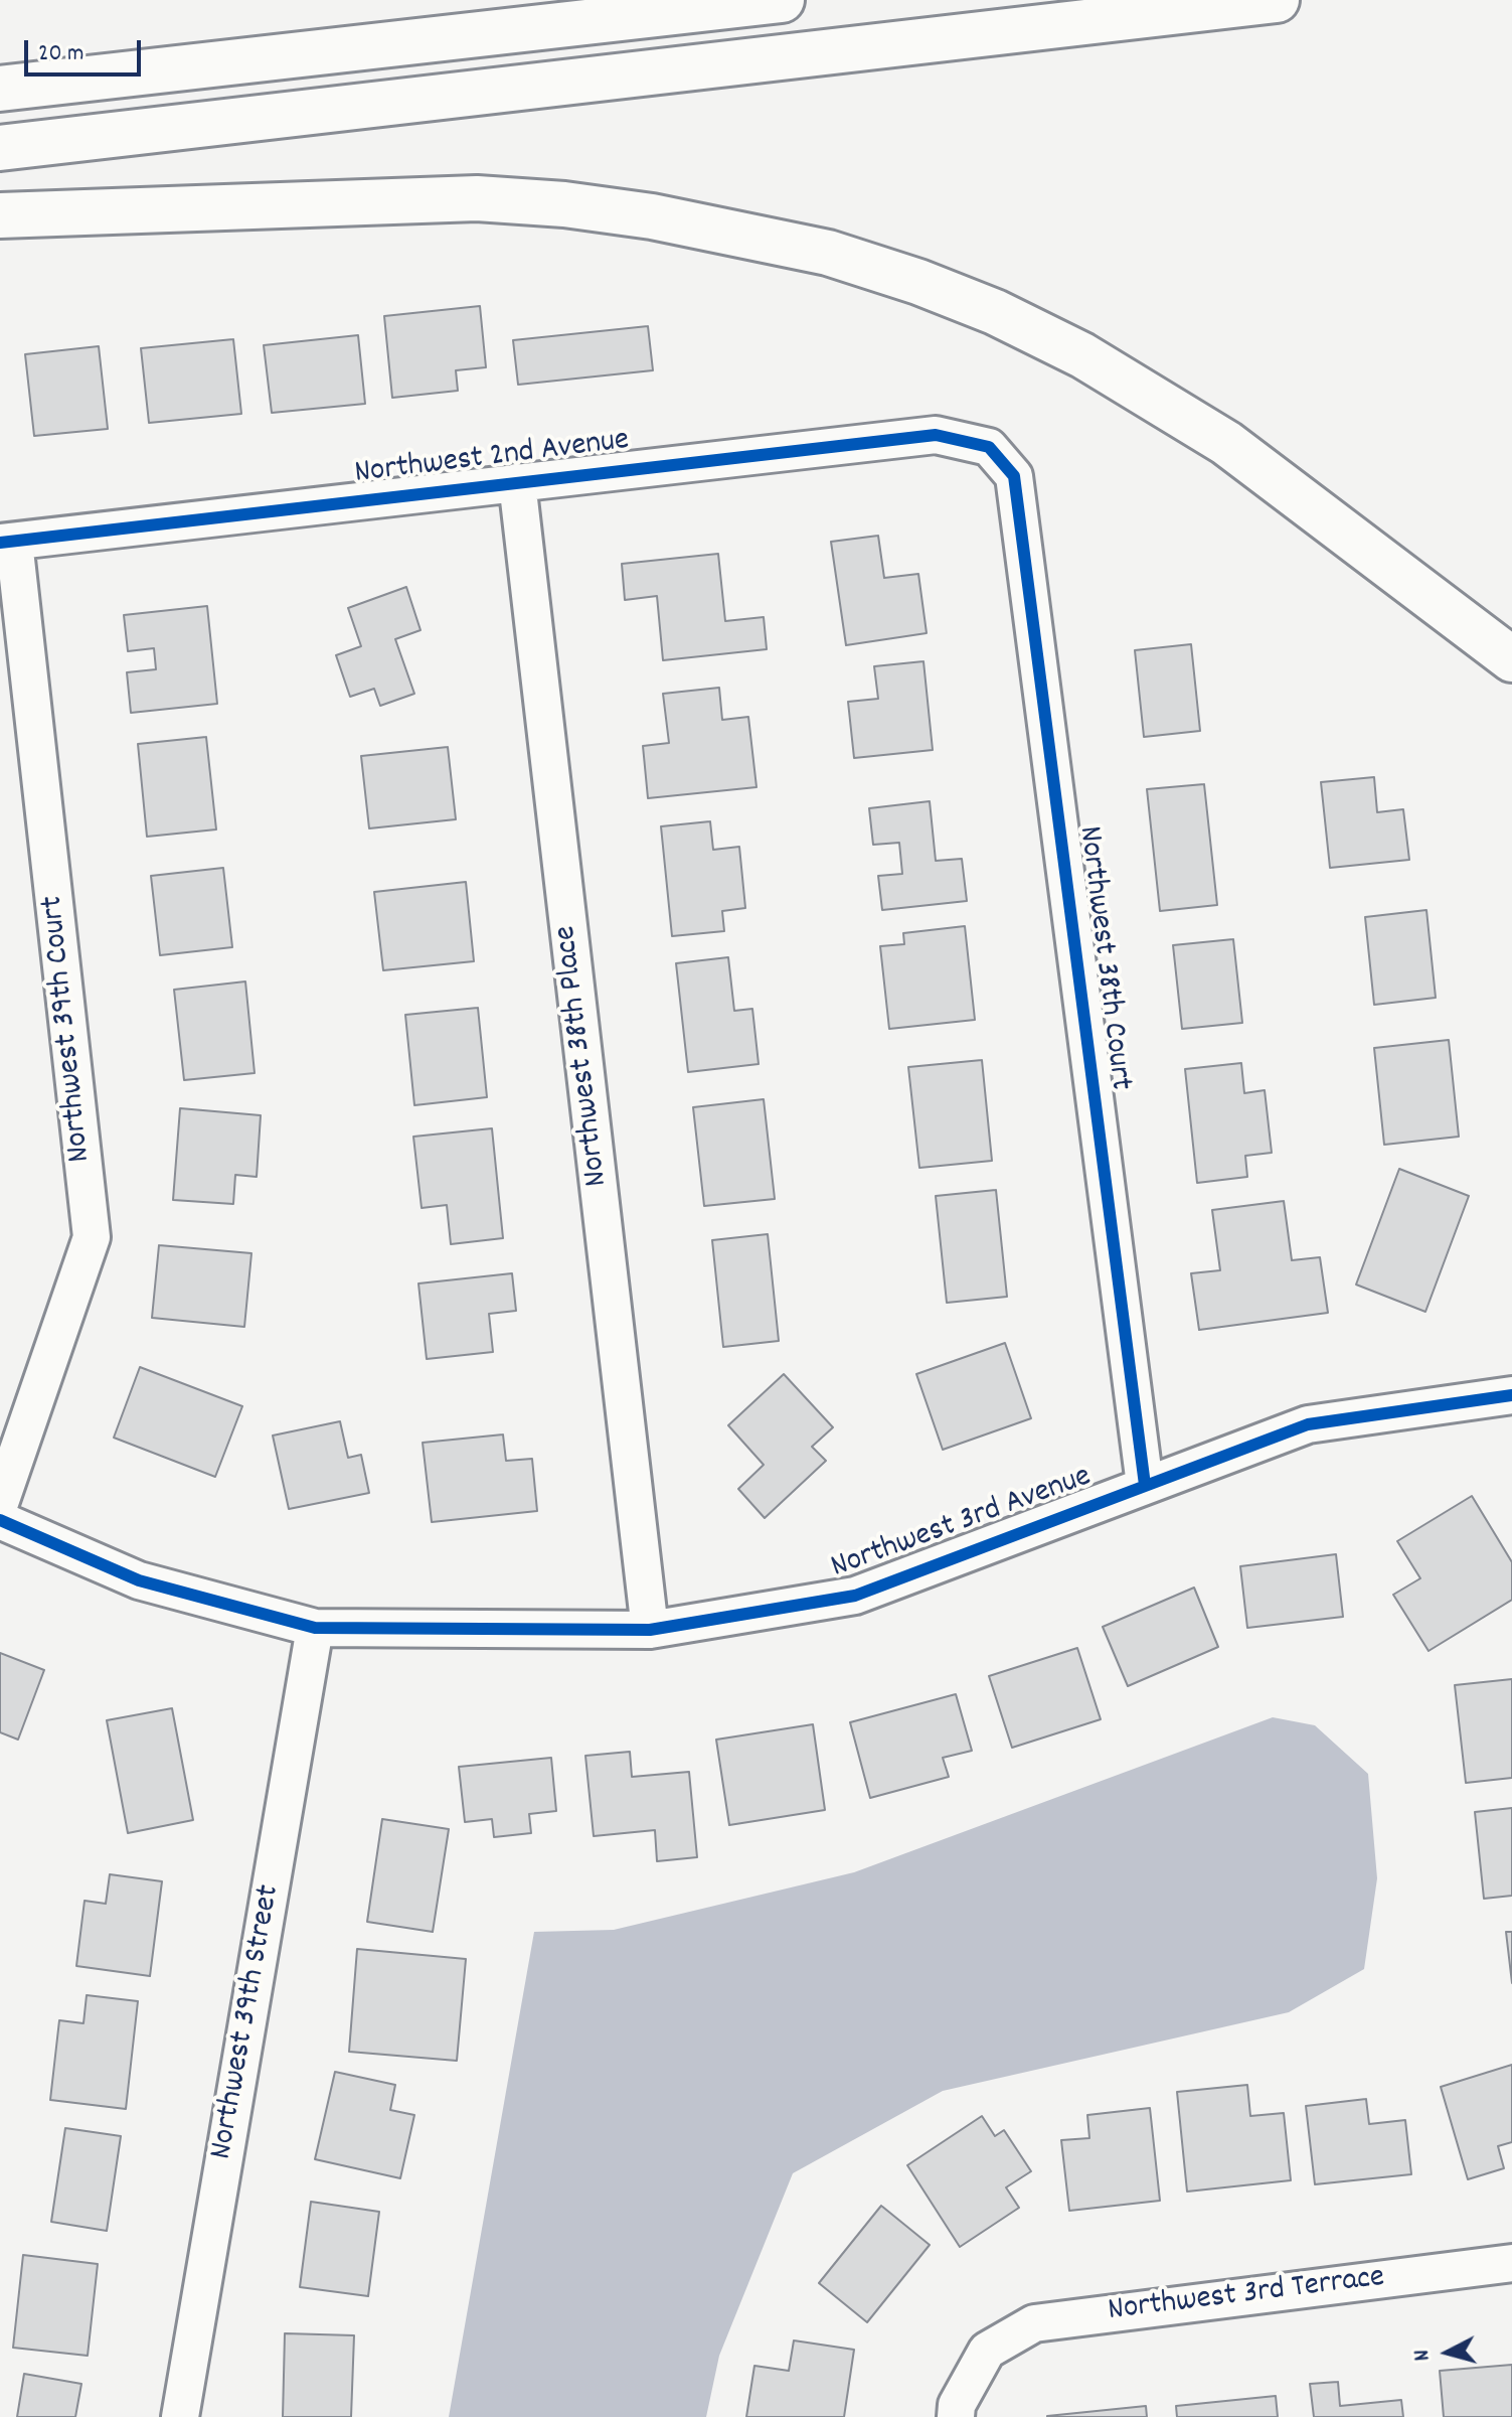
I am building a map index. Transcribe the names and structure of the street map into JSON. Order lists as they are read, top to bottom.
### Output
{
  "streets": {
    "street": [
      "Northwest 2nd Avenue",
      "Northwest 38th Court",
      "Northwest 39th Court",
      "Northwest 38th Place",
      "Northwest 3rd Avenue",
      "Northwest 39th Street",
      "Northwest 3rd Terrace"
    ]
  },
  "crossings": [
    ["Northwest 2nd Avenue", "Northwest 38th Court"],
    ["Northwest 2nd Avenue", "Northwest 39th Court"],
    ["Northwest 2nd Avenue", "Northwest 38th Place"],
    ["Northwest 38th Court", "Northwest 3rd Avenue"],
    ["Northwest 38th Place", "Northwest 3rd Avenue"],
    ["Northwest 3rd Avenue", "Northwest 39th Street"]
  ],
  "scale_bar": "20 m",
  "north": "left"
}
